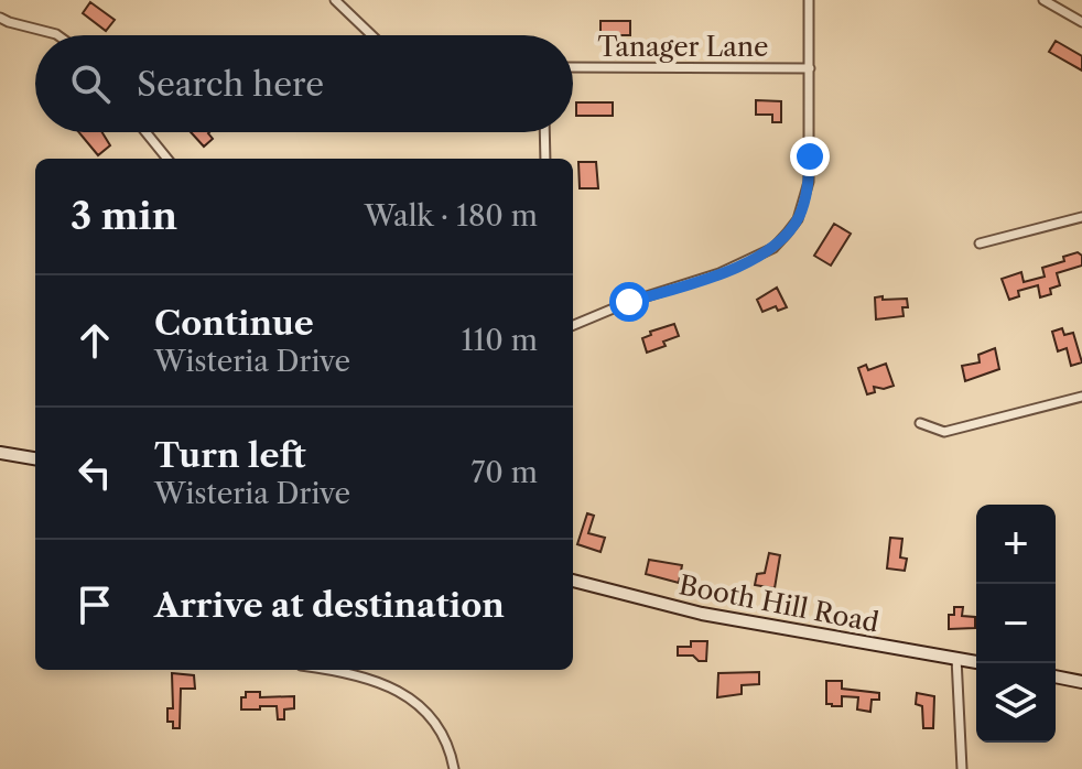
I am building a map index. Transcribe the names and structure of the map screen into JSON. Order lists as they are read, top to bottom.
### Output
{
  "streets": {
    "street": ["Tanager Lane", "Booth Hill Road"]
  },
  "page": {
    "search": "Search here",
    "heading": ["3 min", "Walk · 180 m"],
    "list": [
      ["Continue", "Wisteria Drive", "110 m"],
      ["Turn left", "Wisteria Drive", "70 m"],
      "Arrive at destination"
    ],
    "map_buttons": ["+", "−"]
  }
}
